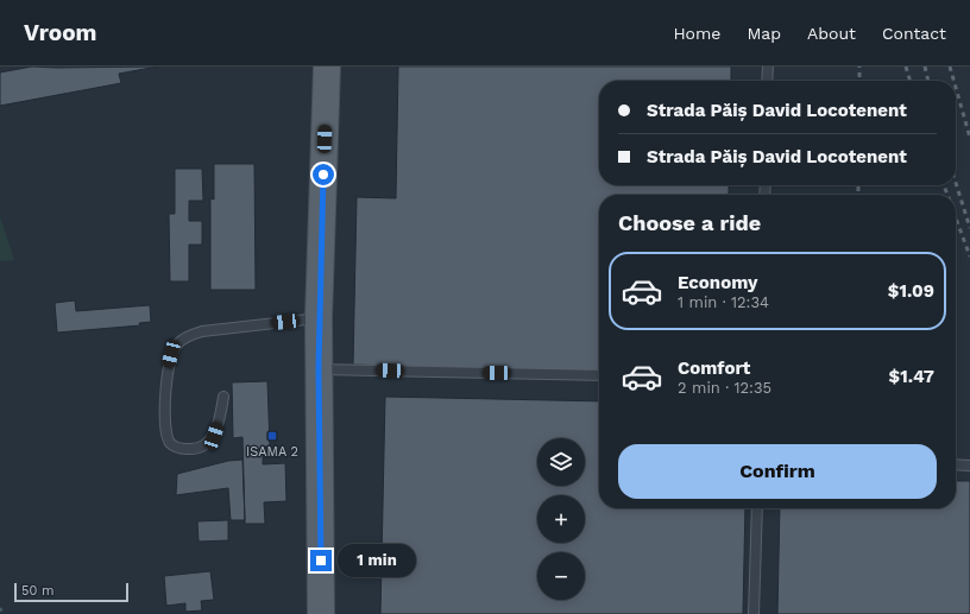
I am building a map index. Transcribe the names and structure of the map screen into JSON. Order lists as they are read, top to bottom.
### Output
{
  "places": {
    "transit": ["ISAMA 2"]
  },
  "scale_bar": "50 m",
  "page": {
    "header": "Vroom",
    "nav": [
      "Home",
      "Map",
      "About",
      "Contact"
    ],
    "banner": ["Strada Păiș David Locotenent", "Strada Păiș David Locotenent"],
    "heading": "Choose a ride",
    "list": [
      {
        "name": "Economy",
        "note": "1 min · 12:34",
        "value": "$1.09"
      },
      {
        "name": "Comfort",
        "note": "2 min · 12:35",
        "value": "$1.47"
      }
    ],
    "buttons": "Confirm",
    "map_buttons": ["+", "−"],
    "bubble": "1 min",
    "scale": "50 m"
  }
}
